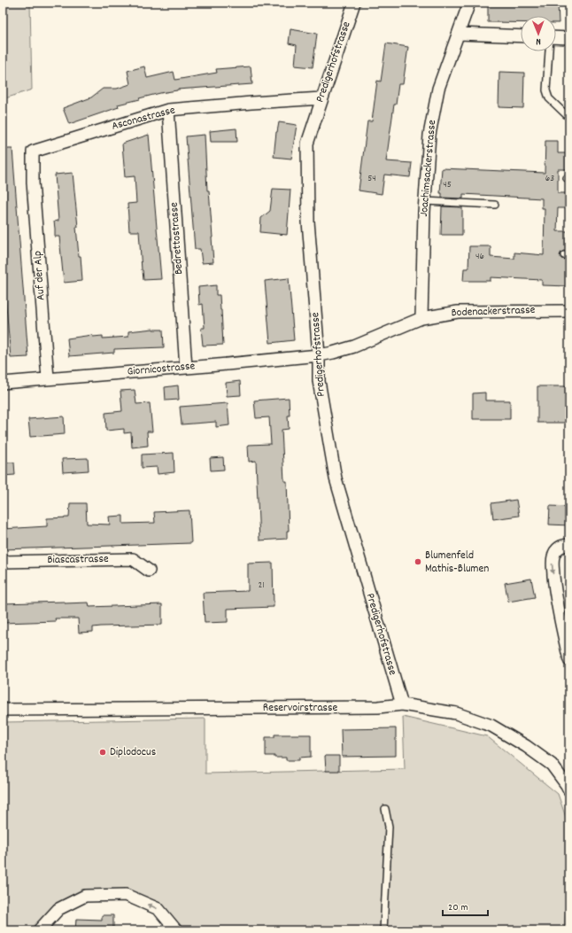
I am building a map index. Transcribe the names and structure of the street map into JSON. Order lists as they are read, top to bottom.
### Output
{
  "streets": {
    "street": [
      "Predigerhofstrasse",
      "Asconastrasse",
      "Joachimsackerstrasse",
      "Bedrettostrasse",
      "Auf der Alp",
      "Bodenackerstrasse",
      "Giornicostrasse",
      "Biascastrasse",
      "Reservoirstrasse"
    ]
  },
  "crossings": [
    ["Predigerhofstrasse", "Asconastrasse"],
    ["Predigerhofstrasse", "Bodenackerstrasse"],
    ["Predigerhofstrasse", "Giornicostrasse"],
    ["Predigerhofstrasse", "Reservoirstrasse"],
    ["Asconastrasse", "Bedrettostrasse"],
    ["Asconastrasse", "Auf der Alp"],
    ["Joachimsackerstrasse", "Bodenackerstrasse"],
    ["Bedrettostrasse", "Giornicostrasse"],
    ["Auf der Alp", "Giornicostrasse"],
    ["Bodenackerstrasse", "Giornicostrasse"]
  ],
  "places": ["Blumenfeld Mathis-Blumen", "Diplodocus"],
  "house_numbers": [
    "54",
    "63",
    "45",
    "46",
    "21"
  ],
  "scale_bar": "20 m",
  "north": "bottom"
}
